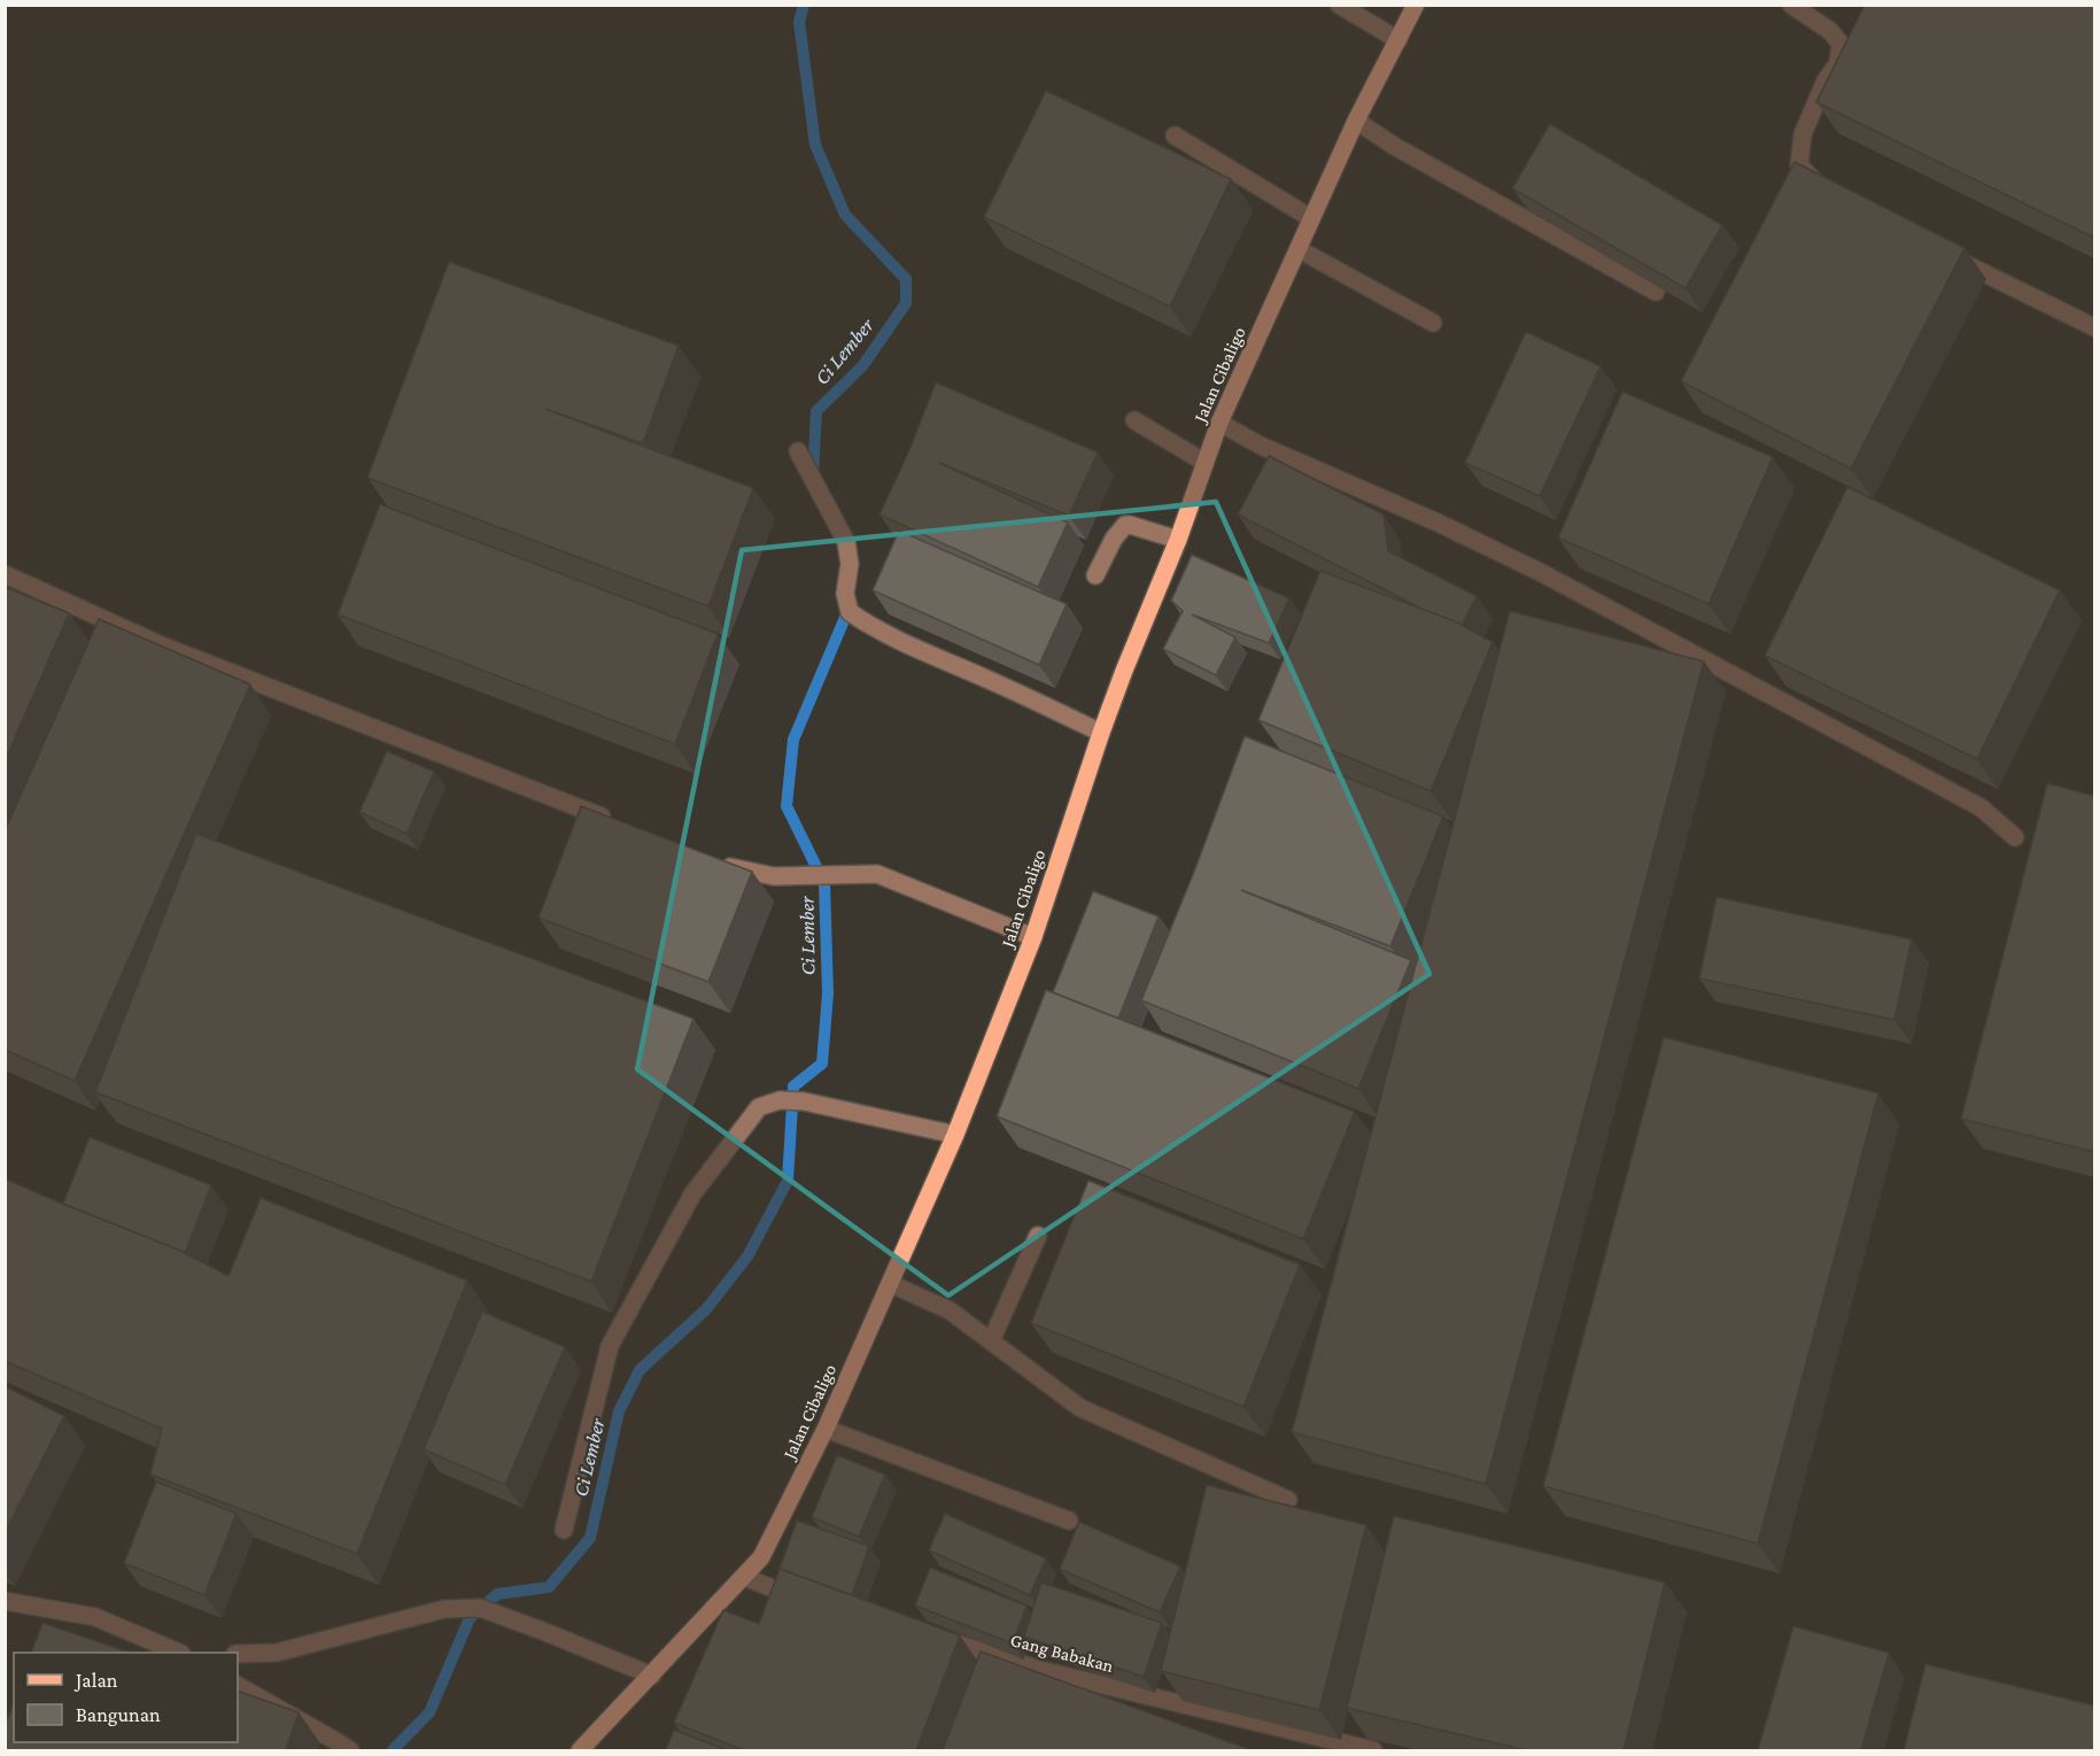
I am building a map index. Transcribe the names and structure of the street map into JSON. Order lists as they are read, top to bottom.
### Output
{
  "streets": {
    "main road": ["Jalan Cibaligo"],
    "street": ["Gang Babakan"]
  },
  "water": ["Ci Lember"],
  "legend": ["Jalan", "Bangunan"]
}
